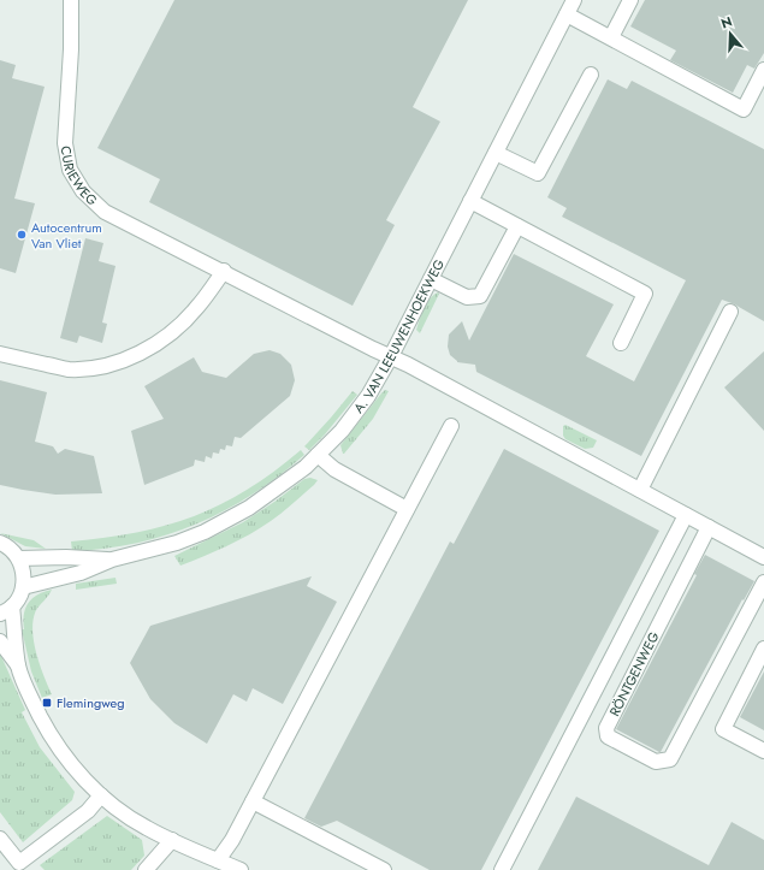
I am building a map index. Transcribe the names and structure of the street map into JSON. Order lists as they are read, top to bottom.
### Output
{
  "streets": {
    "street": ["CURIEWEG", "A. VAN LEEUWENHOEKWEG", "RÖNTGENWEG"]
  },
  "crossings": [
    ["CURIEWEG", "A. VAN LEEUWENHOEKWEG"]
  ],
  "places": {
    "other": ["Autocentrum Van Vliet"],
    "transit": ["Flemingweg"]
  },
  "north": "top"
}
